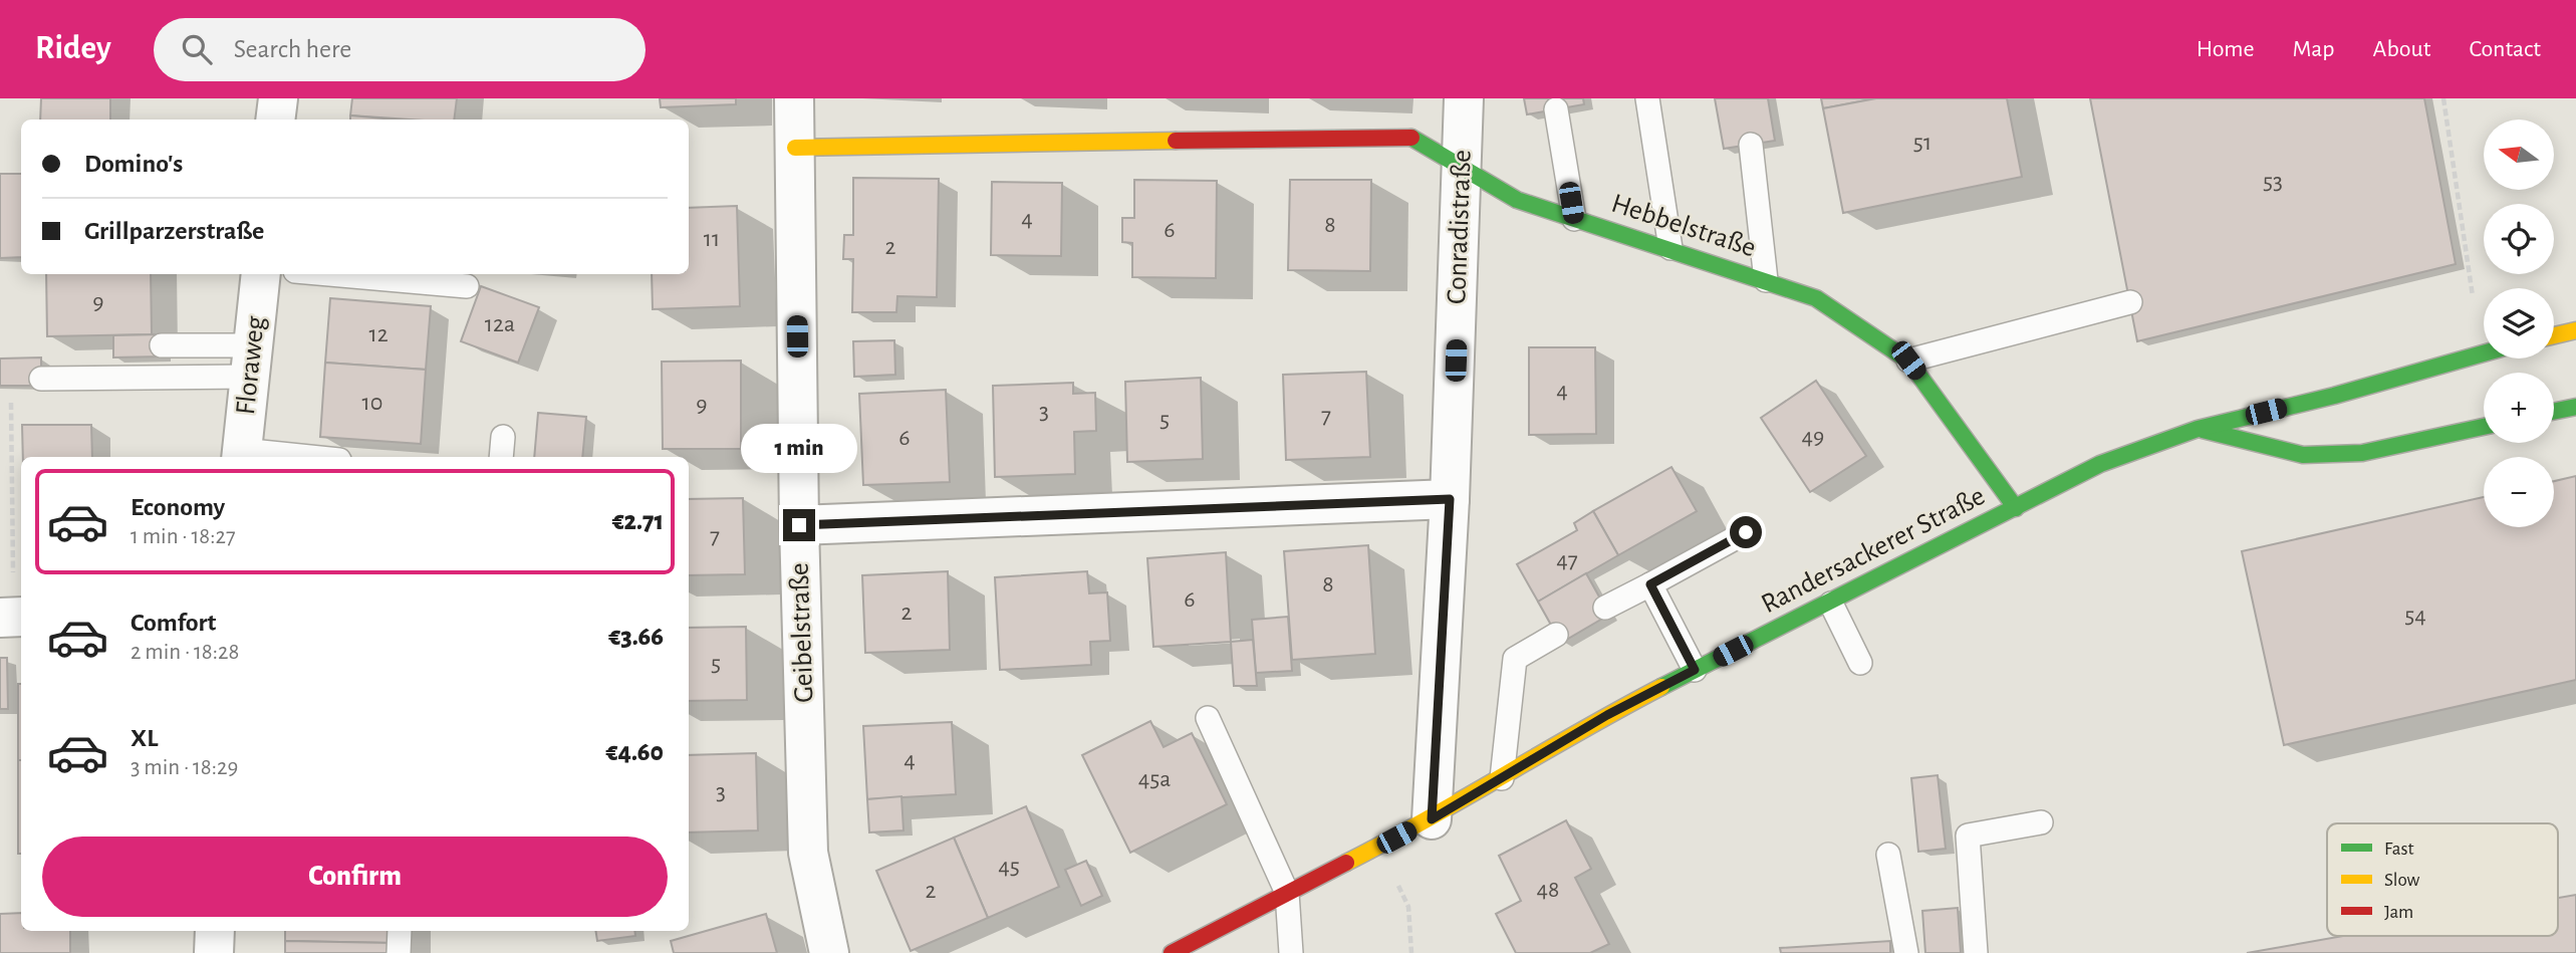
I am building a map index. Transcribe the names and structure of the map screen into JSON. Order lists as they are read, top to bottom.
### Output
{
  "streets": {
    "street": [
      "Hebbelstraße",
      "Conradistraße",
      "Floraweg",
      "Randersackerer Straße",
      "Geibelstraße"
    ]
  },
  "crossings": [
    ["Hebbelstraße", "Conradistraße"],
    ["Hebbelstraße", "Randersackerer Straße"],
    ["Hebbelstraße", "Geibelstraße"],
    ["Conradistraße", "Randersackerer Straße"]
  ],
  "house_numbers": [
    "51",
    "53",
    "4",
    "8",
    "6",
    "11",
    "2",
    "9",
    "12a",
    "12",
    "4",
    "10",
    "9",
    "3",
    "7",
    "5",
    "49",
    "6",
    "7",
    "47",
    "8",
    "6",
    "2",
    "54",
    "5",
    "4",
    "45a",
    "3",
    "45",
    "48",
    "2"
  ],
  "legend": ["Fast", "Slow", "Jam"],
  "north": "left",
  "page": {
    "header": "Ridey",
    "search": "Search here",
    "nav": [
      "Home",
      "Map",
      "About",
      "Contact"
    ],
    "map_buttons": ["+", "−"],
    "banner": ["Domino's", "Grillparzerstraße"],
    "bubble": "1 min",
    "list": [
      {
        "name": "Economy",
        "note": "1 min · 18:27",
        "value": "€2.71"
      },
      {
        "name": "Comfort",
        "note": "2 min · 18:28",
        "value": "€3.66"
      },
      {
        "name": "XL",
        "note": "3 min · 18:29",
        "value": "€4.60"
      }
    ],
    "buttons": "Confirm"
  }
}
